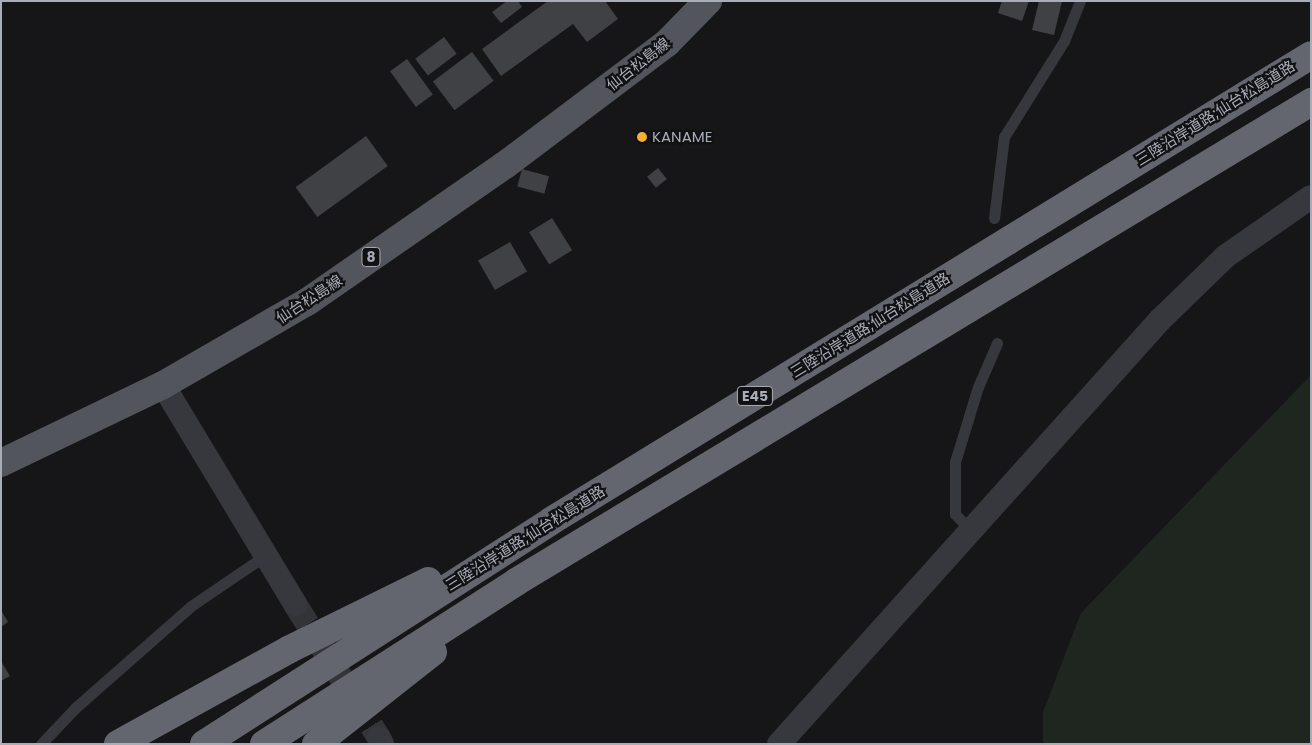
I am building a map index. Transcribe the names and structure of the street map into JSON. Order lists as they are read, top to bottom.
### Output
{
  "streets": {
    "highway": ["三陸沿岸道路;仙台松島道路", "E45"],
    "main road": ["仙台松島線", "8"]
  },
  "places": ["KANAME"]
}
